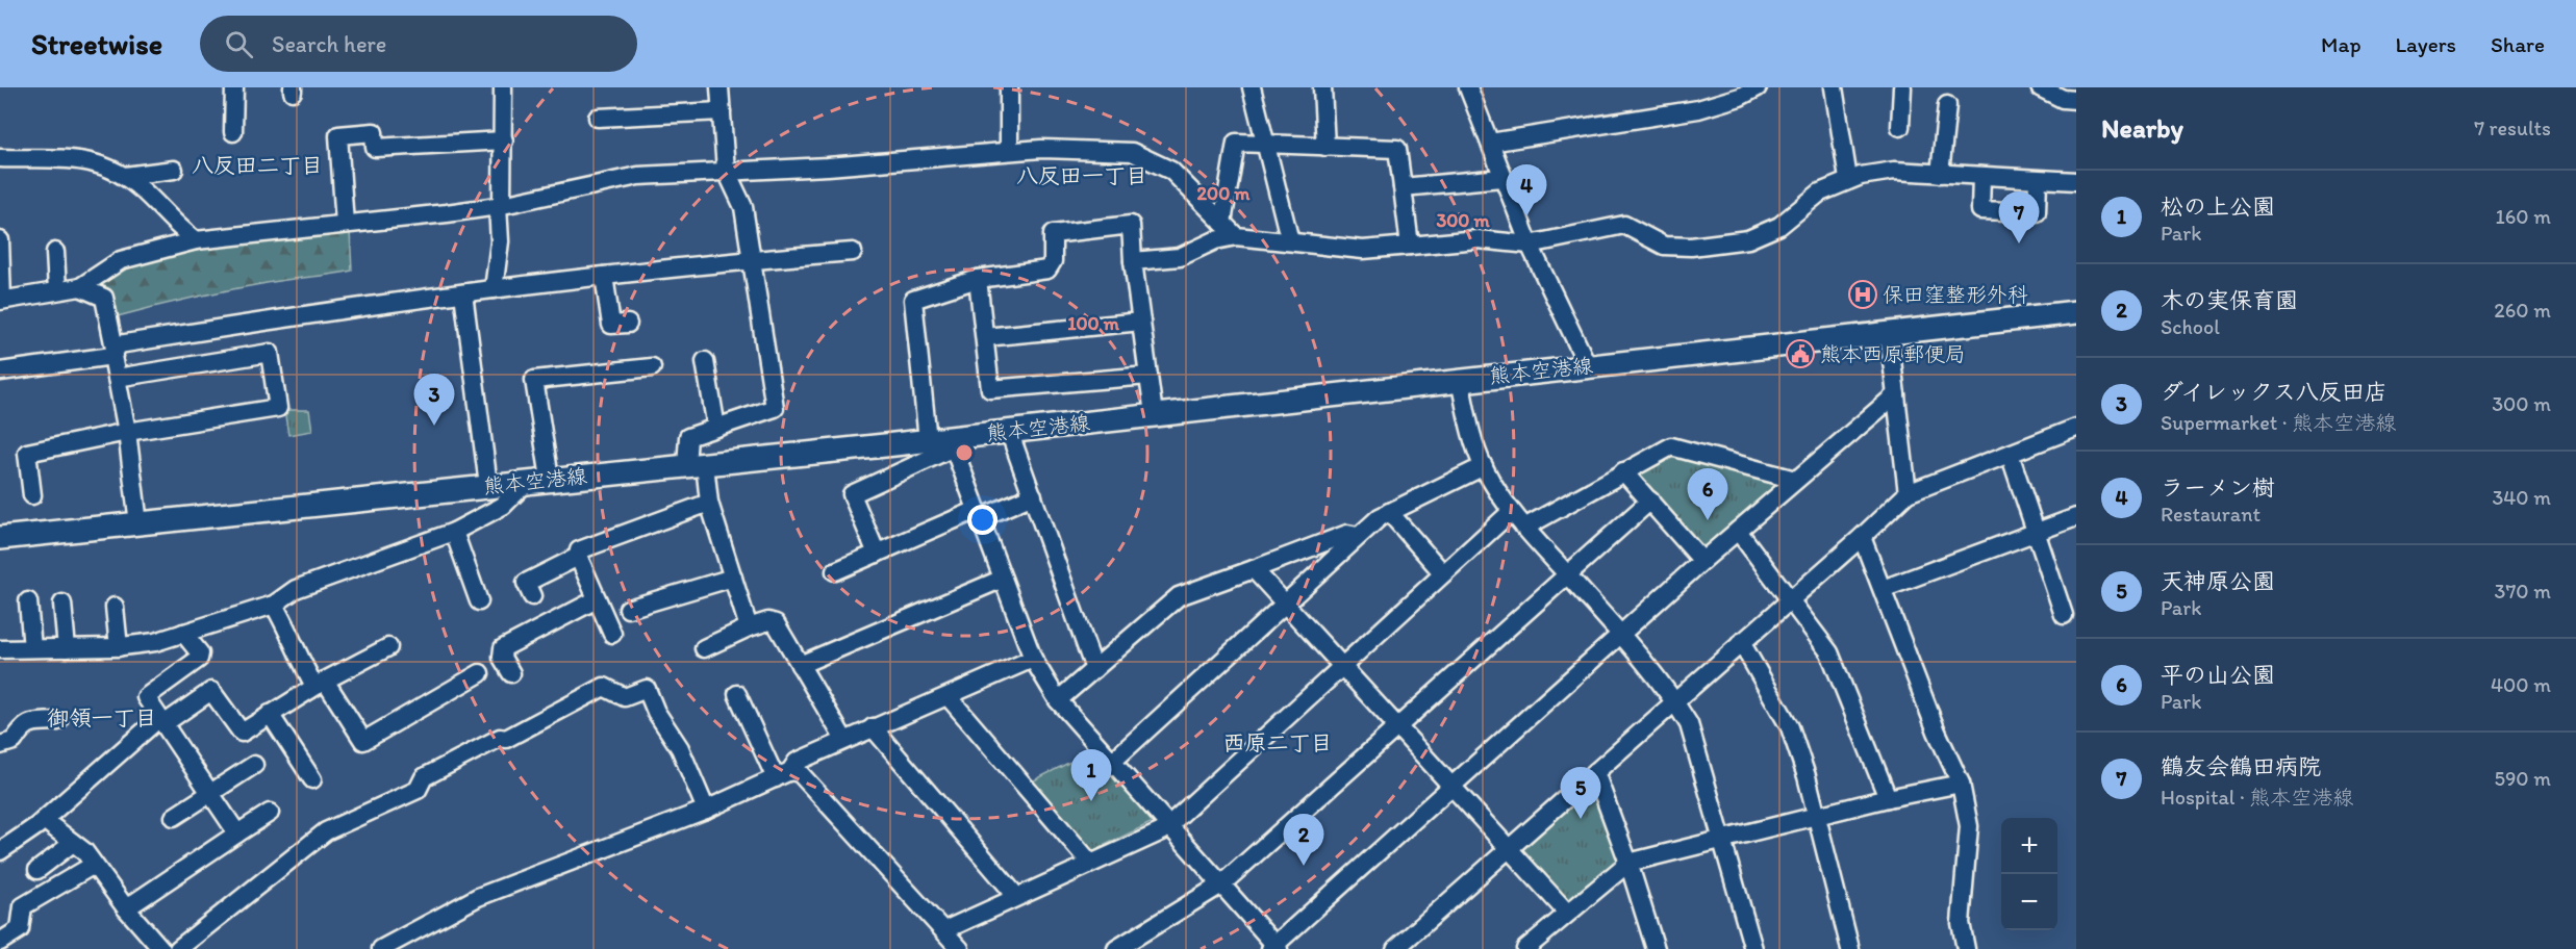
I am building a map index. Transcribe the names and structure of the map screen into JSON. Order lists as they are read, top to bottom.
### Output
{
  "streets": {
    "main road": ["熊本空港線"]
  },
  "districts": [
    "八反田二丁目",
    "八反田一丁目",
    "御領一丁目",
    "西原二丁目"
  ],
  "places": {
    "hospital": ["保田窪整形外科"],
    "public building": ["熊本西原郵便局"]
  },
  "page": {
    "header": "Streetwise",
    "search": "Search here",
    "nav": ["Map", "Layers", "Share"],
    "heading": ["Nearby", "7 results"],
    "pins": [
      "4",
      "7",
      "3",
      "6",
      "1",
      "5",
      "2"
    ],
    "list": [
      {
        "mark": "1",
        "name": "松の上公園",
        "note": "Park",
        "value": "160 m"
      },
      {
        "mark": "2",
        "name": "木の実保育園",
        "note": "School",
        "value": "260 m"
      },
      {
        "mark": "3",
        "name": "ダイレックス八反田店",
        "note": "Supermarket · 熊本空港線",
        "value": "300 m"
      },
      {
        "mark": "4",
        "name": "ラーメン樹",
        "note": "Restaurant",
        "value": "340 m"
      },
      {
        "mark": "5",
        "name": "天神原公園",
        "note": "Park",
        "value": "370 m"
      },
      {
        "mark": "6",
        "name": "平の山公園",
        "note": "Park",
        "value": "400 m"
      },
      {
        "mark": "7",
        "name": "鶴友会鶴田病院",
        "note": "Hospital · 熊本空港線",
        "value": "590 m"
      }
    ],
    "map_buttons": ["+", "−"]
  },
  "rings": ["200 m", "300 m", "100 m"]
}
